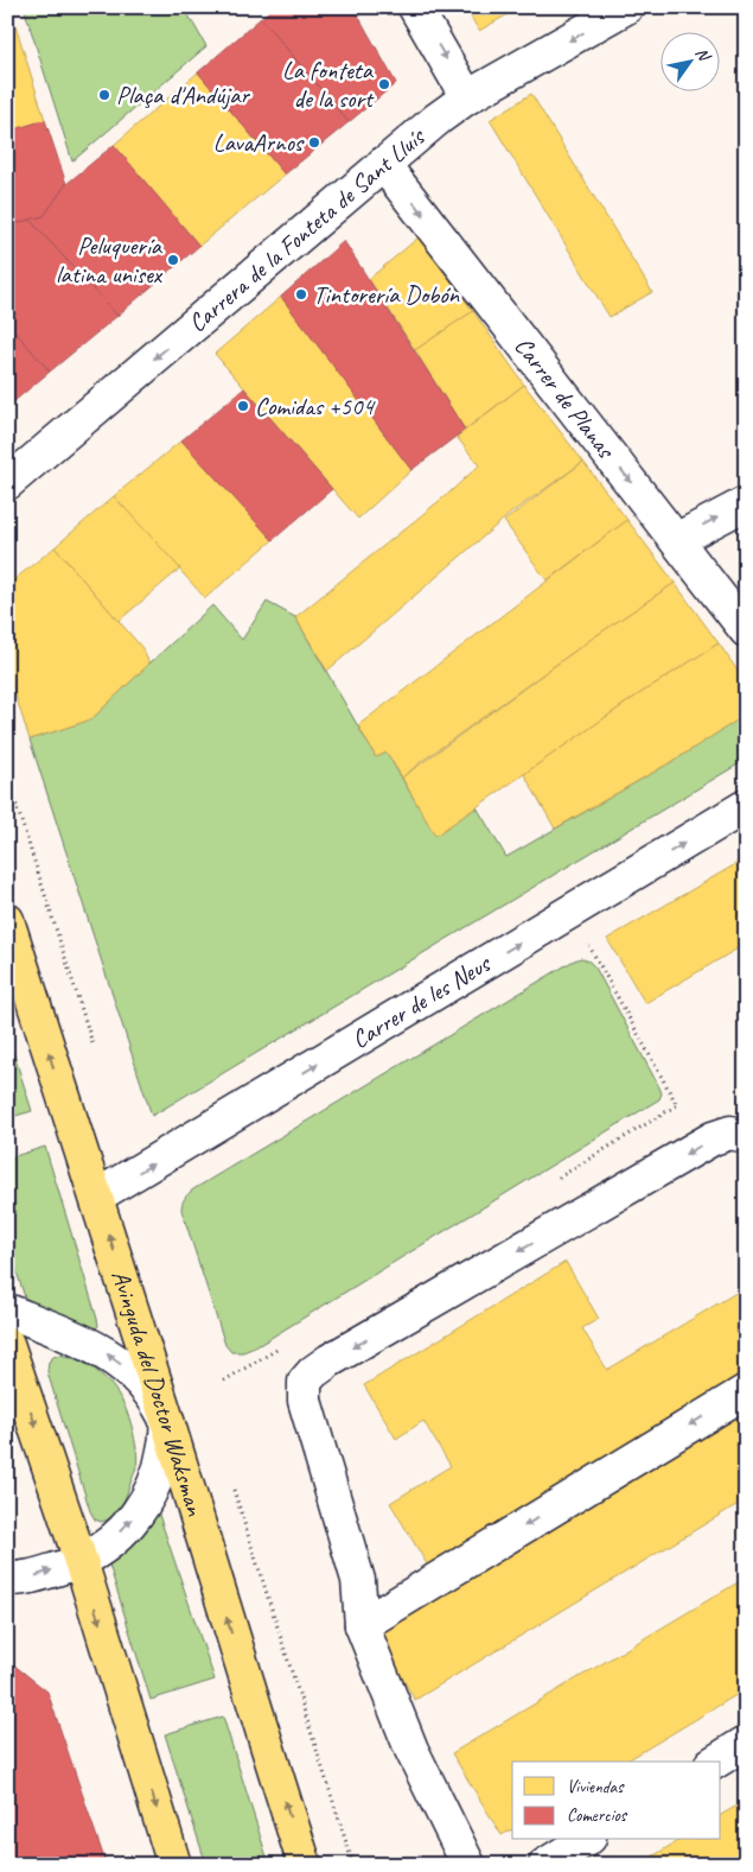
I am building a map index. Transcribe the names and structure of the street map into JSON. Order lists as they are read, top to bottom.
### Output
{
  "streets": {
    "main road": ["Avinguda del Doctor Waksman"],
    "street": ["Carrera de la Fonteta de Sant Lluís", "Carrer de Planas", "Carrer de les Neus"]
  },
  "crossings": [
    ["Carrera de la Fonteta de Sant Lluís", "Carrer de Planas"],
    ["Carrer de les Neus", "Avinguda del Doctor Waksman"]
  ],
  "one_way": ["Carrera de la Fonteta de Sant Lluís", "Carrer de Planas", "Carrer de les Neus"],
  "places": [
    "La fonteta de la sort",
    "Plaça d'Andújar",
    "LavaArnos",
    "Peluquería latina unisex",
    "Tintorería Dobón",
    "Comidas +504"
  ],
  "legend": ["Viviendas", "Comercios"],
  "north": "top right"
}
